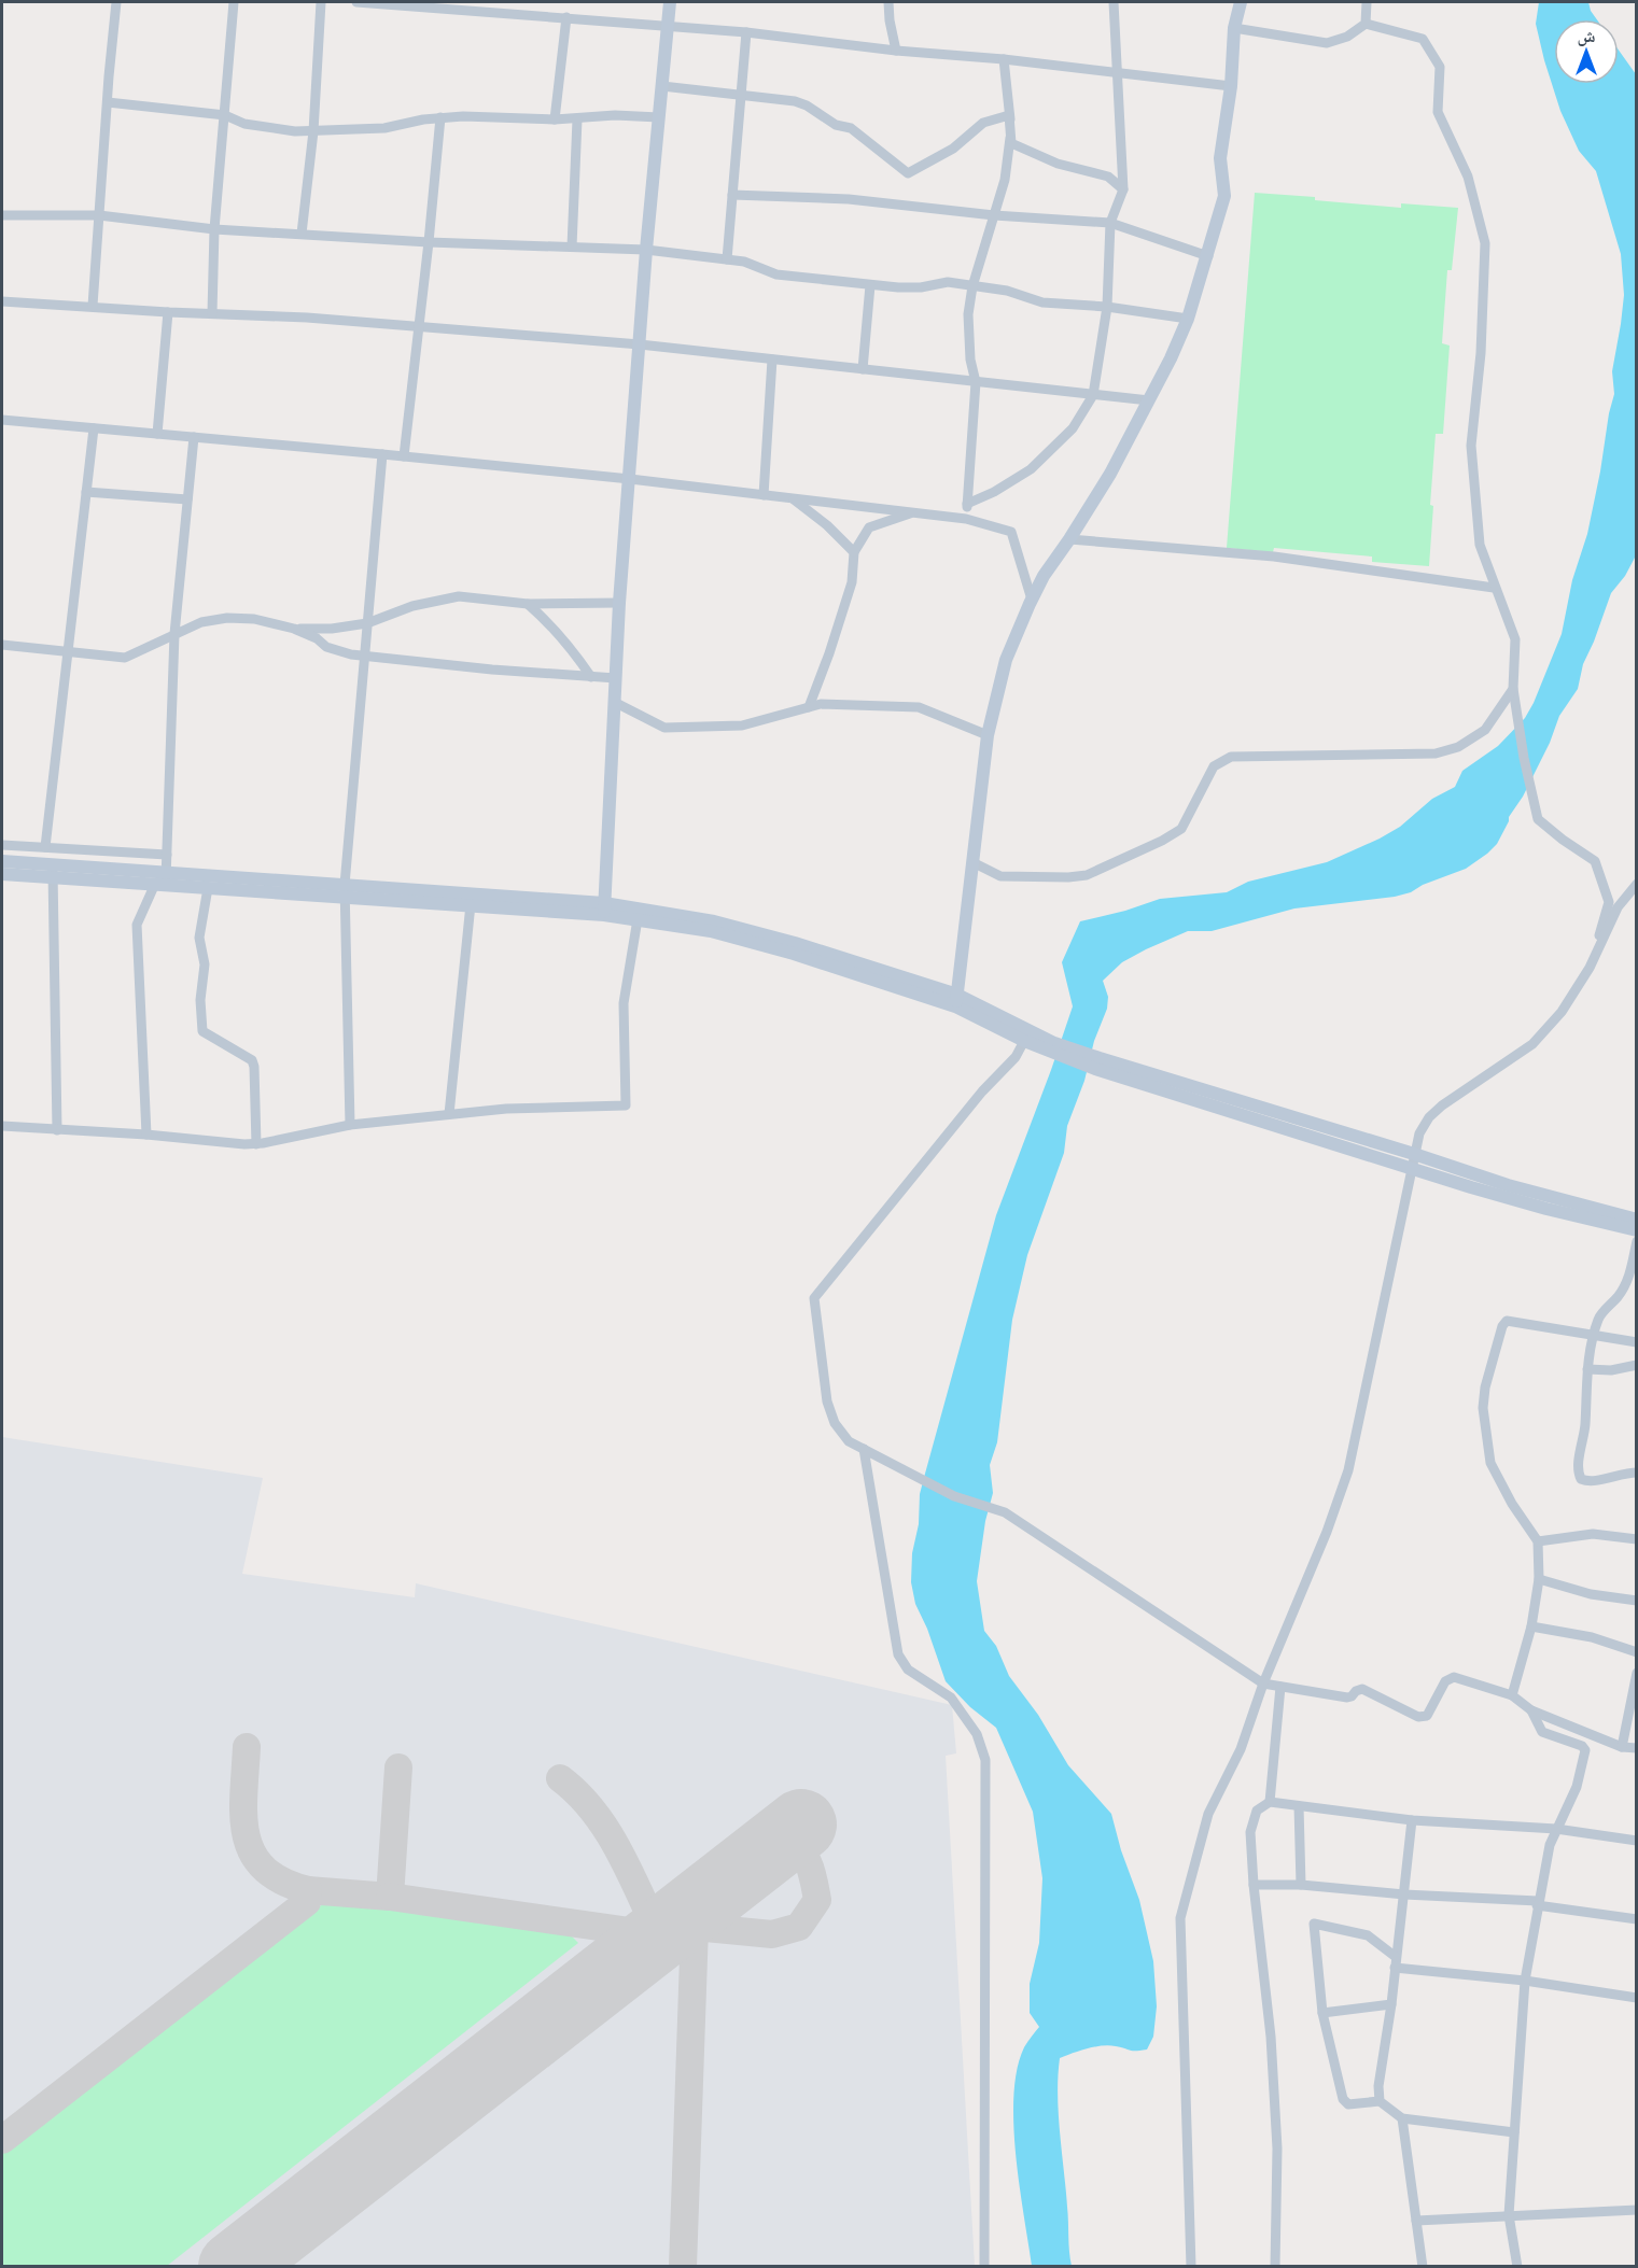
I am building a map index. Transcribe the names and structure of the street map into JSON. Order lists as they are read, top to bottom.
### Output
{
  "north": "top"
}
